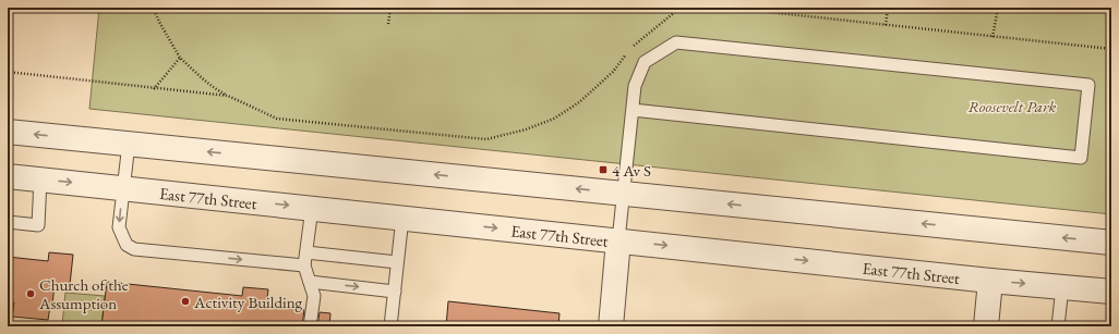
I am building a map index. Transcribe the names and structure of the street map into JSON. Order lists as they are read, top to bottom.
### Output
{
  "streets": {
    "street": ["East 77th Street"]
  },
  "parks": ["Roosevelt Park"],
  "places": {
    "transit": ["4 Av S"],
    "other": ["Church of the Assumption", "Activity Building"]
  }
}
